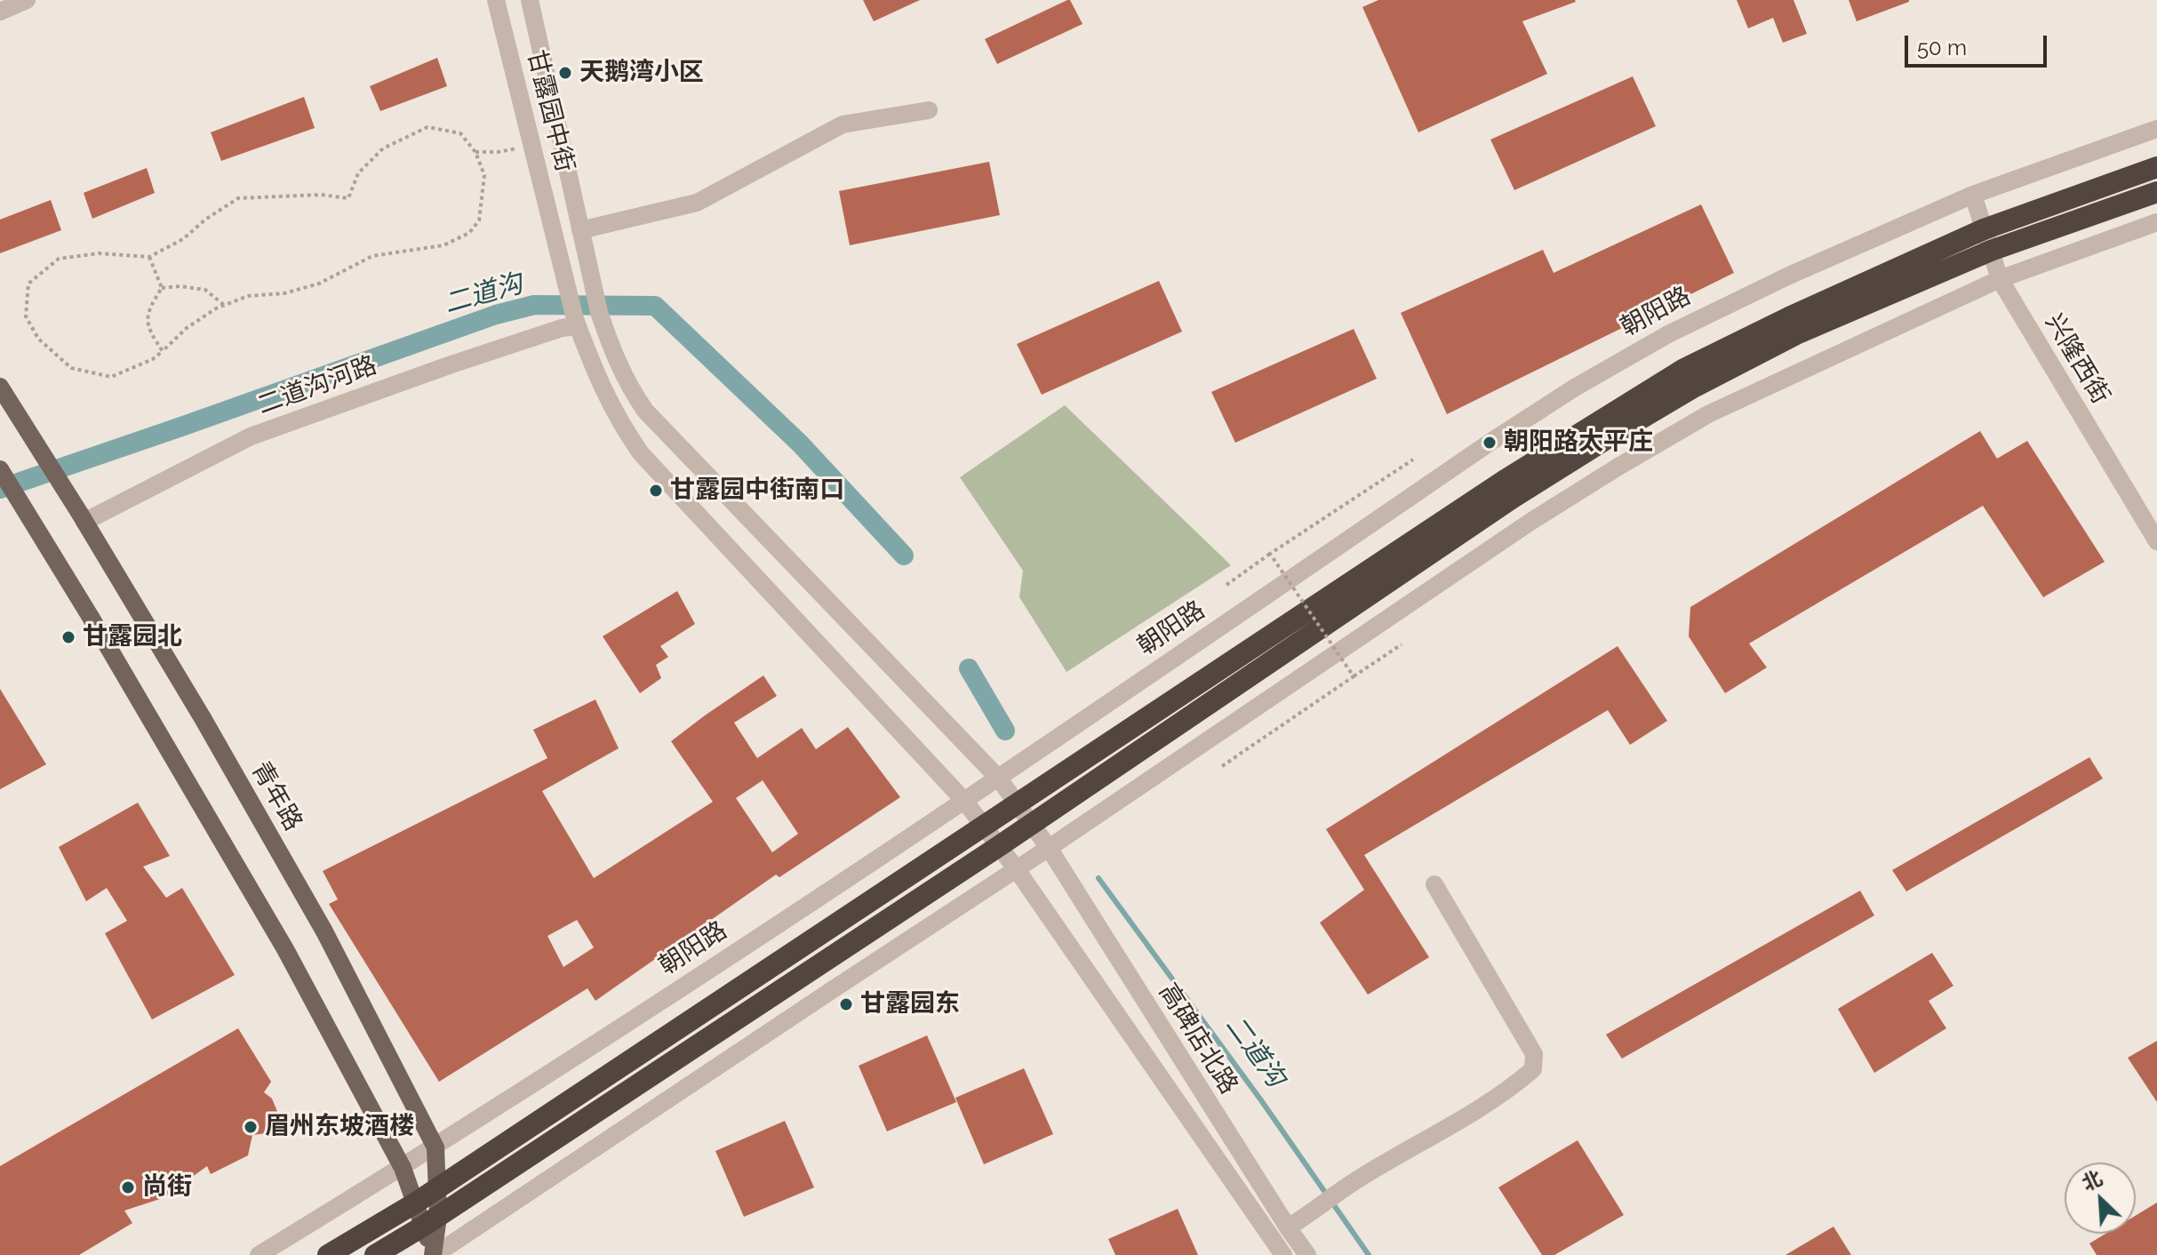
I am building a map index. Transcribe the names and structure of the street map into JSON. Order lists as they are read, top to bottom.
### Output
{
  "streets": {
    "main road": ["青年路"],
    "street": [
      "甘露园中街",
      "朝阳路",
      "兴隆西街",
      "二道沟河路",
      "高碑店北路"
    ]
  },
  "crossings": [
    ["甘露园中街", "朝阳路"],
    ["甘露园中街", "二道沟河路"],
    ["甘露园中街", "高碑店北路"],
    ["朝阳路", "兴隆西街"],
    ["朝阳路", "青年路"],
    ["朝阳路", "高碑店北路"],
    ["二道沟河路", "青年路"],
    ["二道沟河路", "高碑店北路"]
  ],
  "water": ["二道沟"],
  "places": [
    "天鹅湾小区",
    "朝阳路太平庄",
    "甘露园中街南口",
    "甘露园北",
    "甘露园东",
    "眉州东坡酒楼",
    "尚街"
  ],
  "scale_bar": "50 m",
  "north": "top left"
}
